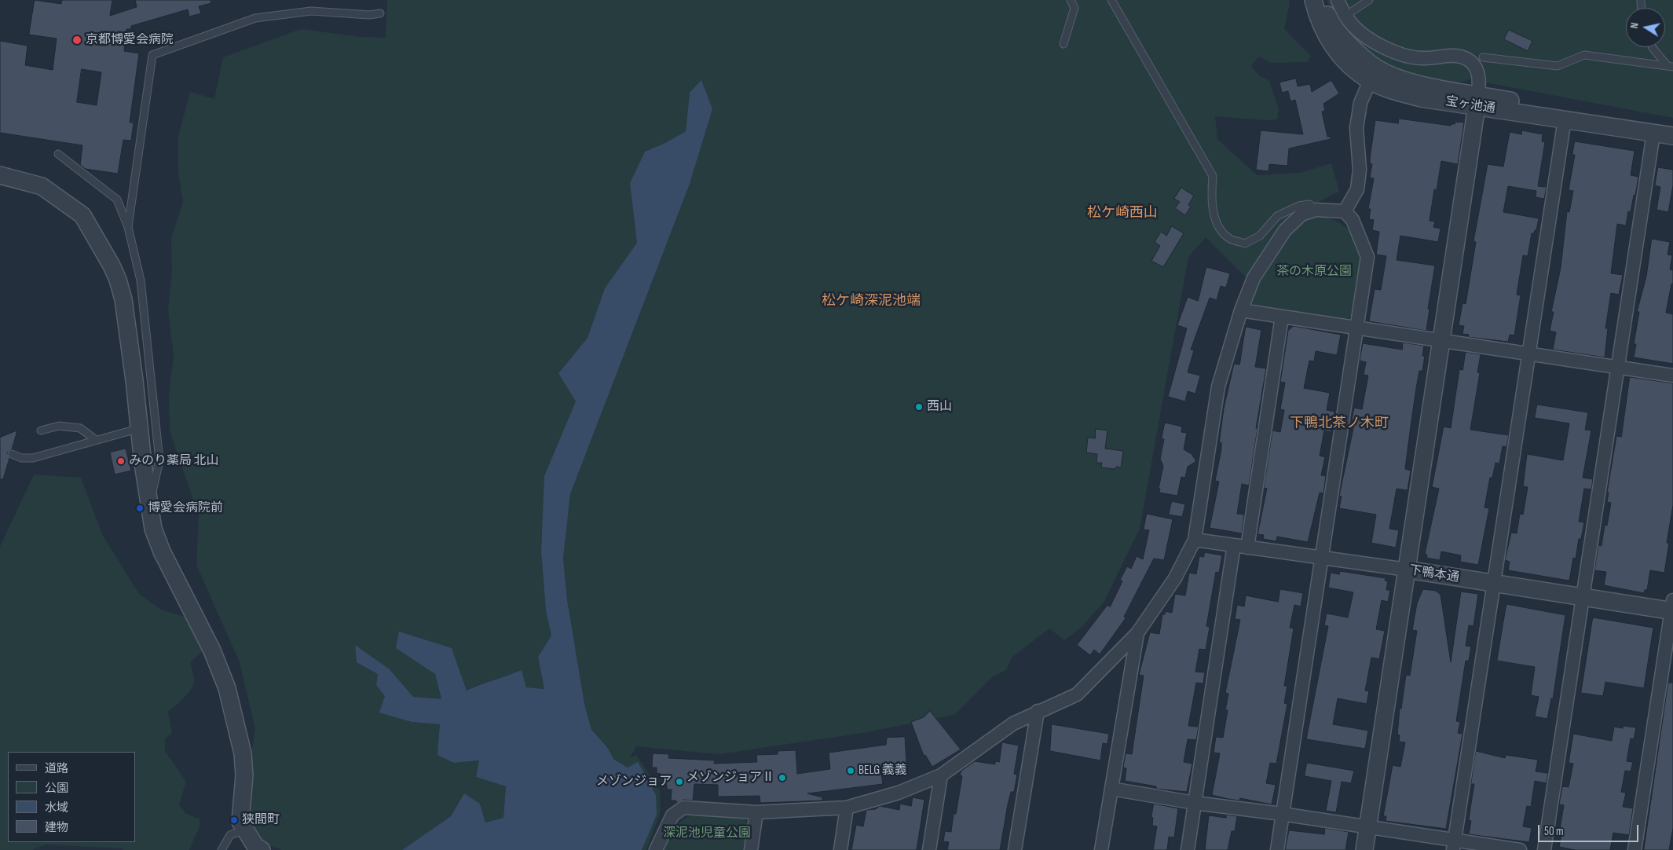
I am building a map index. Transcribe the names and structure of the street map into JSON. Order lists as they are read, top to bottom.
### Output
{
  "streets": {
    "street": ["宝ヶ池通", "下鴨本通"]
  },
  "districts": ["松ケ崎西山", "松ケ崎深泥池端", "下鴨北茶ノ木町"],
  "parks": ["茶の木原公園", "深泥池児童公園"],
  "places": [
    "京都博愛会病院",
    "西山",
    "みのり薬局 北山",
    "博愛会病院前",
    "BELG 義義",
    "メゾンジョアⅡ",
    "メゾンジョア",
    "狭間町"
  ],
  "legend": [
    "道路",
    "公園",
    "水域",
    "建物"
  ],
  "scale_bar": "50 m",
  "north": "left"
}
